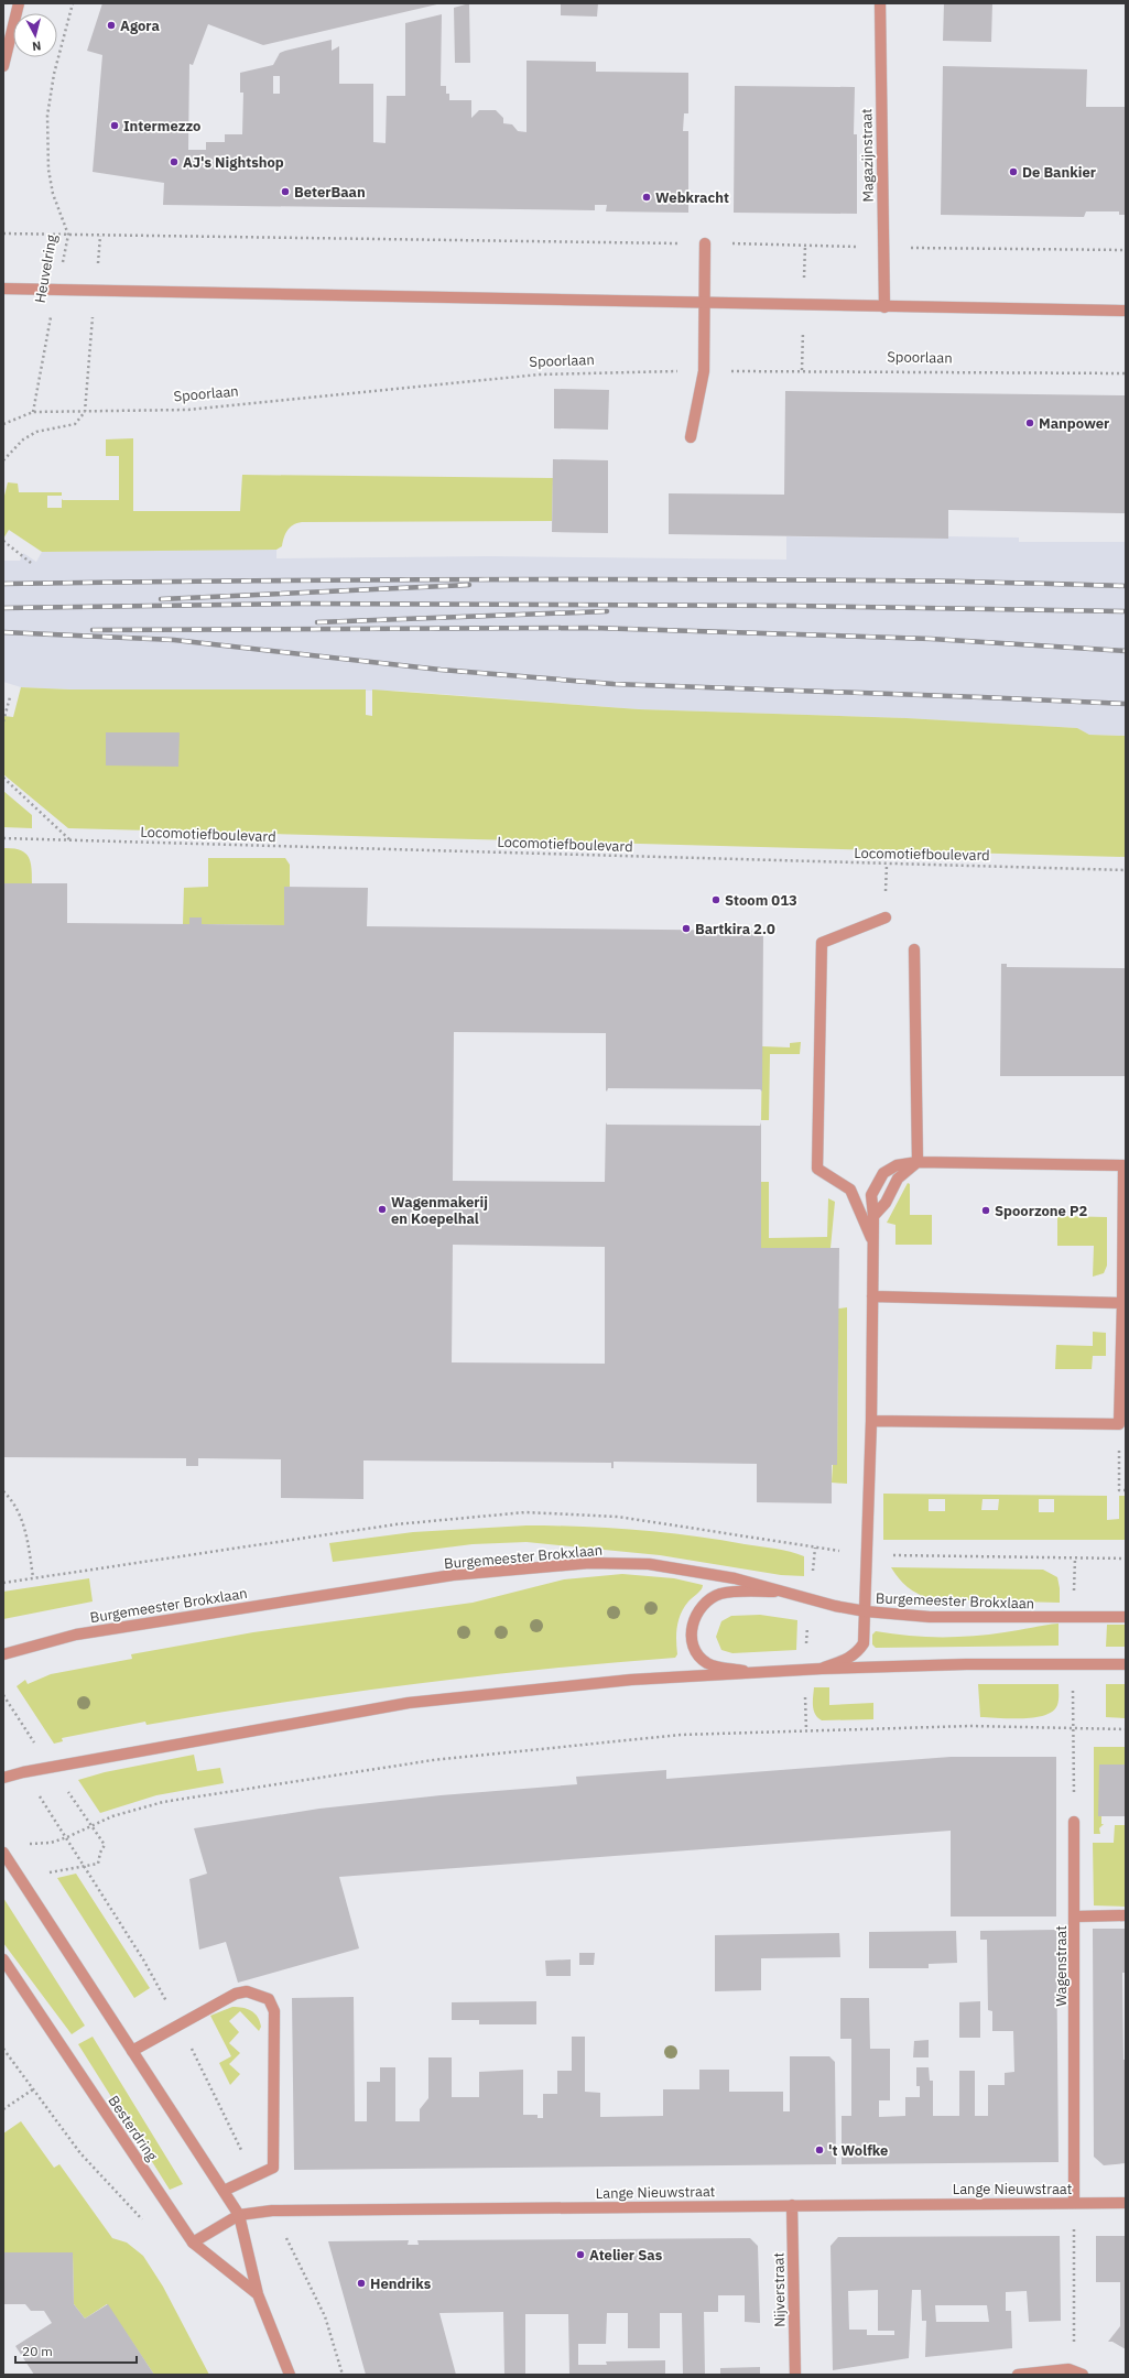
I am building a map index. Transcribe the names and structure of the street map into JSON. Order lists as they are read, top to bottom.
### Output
{
  "streets": {
    "street": [
      "Magazijnstraat",
      "Burgemeester Brokxlaan",
      "Wagenstraat",
      "Besterdring",
      "Lange Nieuwstraat",
      "Nijverstraat"
    ],
    "path": ["Heuvelring", "Spoorlaan", "Locomotiefboulevard"]
  },
  "crossings": [
    ["Heuvelring", "Spoorlaan"],
    ["Wagenstraat", "Lange Nieuwstraat"],
    ["Besterdring", "Lange Nieuwstraat"],
    ["Lange Nieuwstraat", "Nijverstraat"]
  ],
  "places": [
    "Agora",
    "Intermezzo",
    "AJ's Nightshop",
    "De Bankier",
    "BeterBaan",
    "Webkracht",
    "Manpower",
    "Stoom 013",
    "Bartkira 2.0",
    "Wagenmakerij en Koepelhal",
    "Spoorzone P2",
    "'t Wolfke",
    "Atelier Sas",
    "Hendriks"
  ],
  "scale_bar": "20 m",
  "north": "bottom"
}
